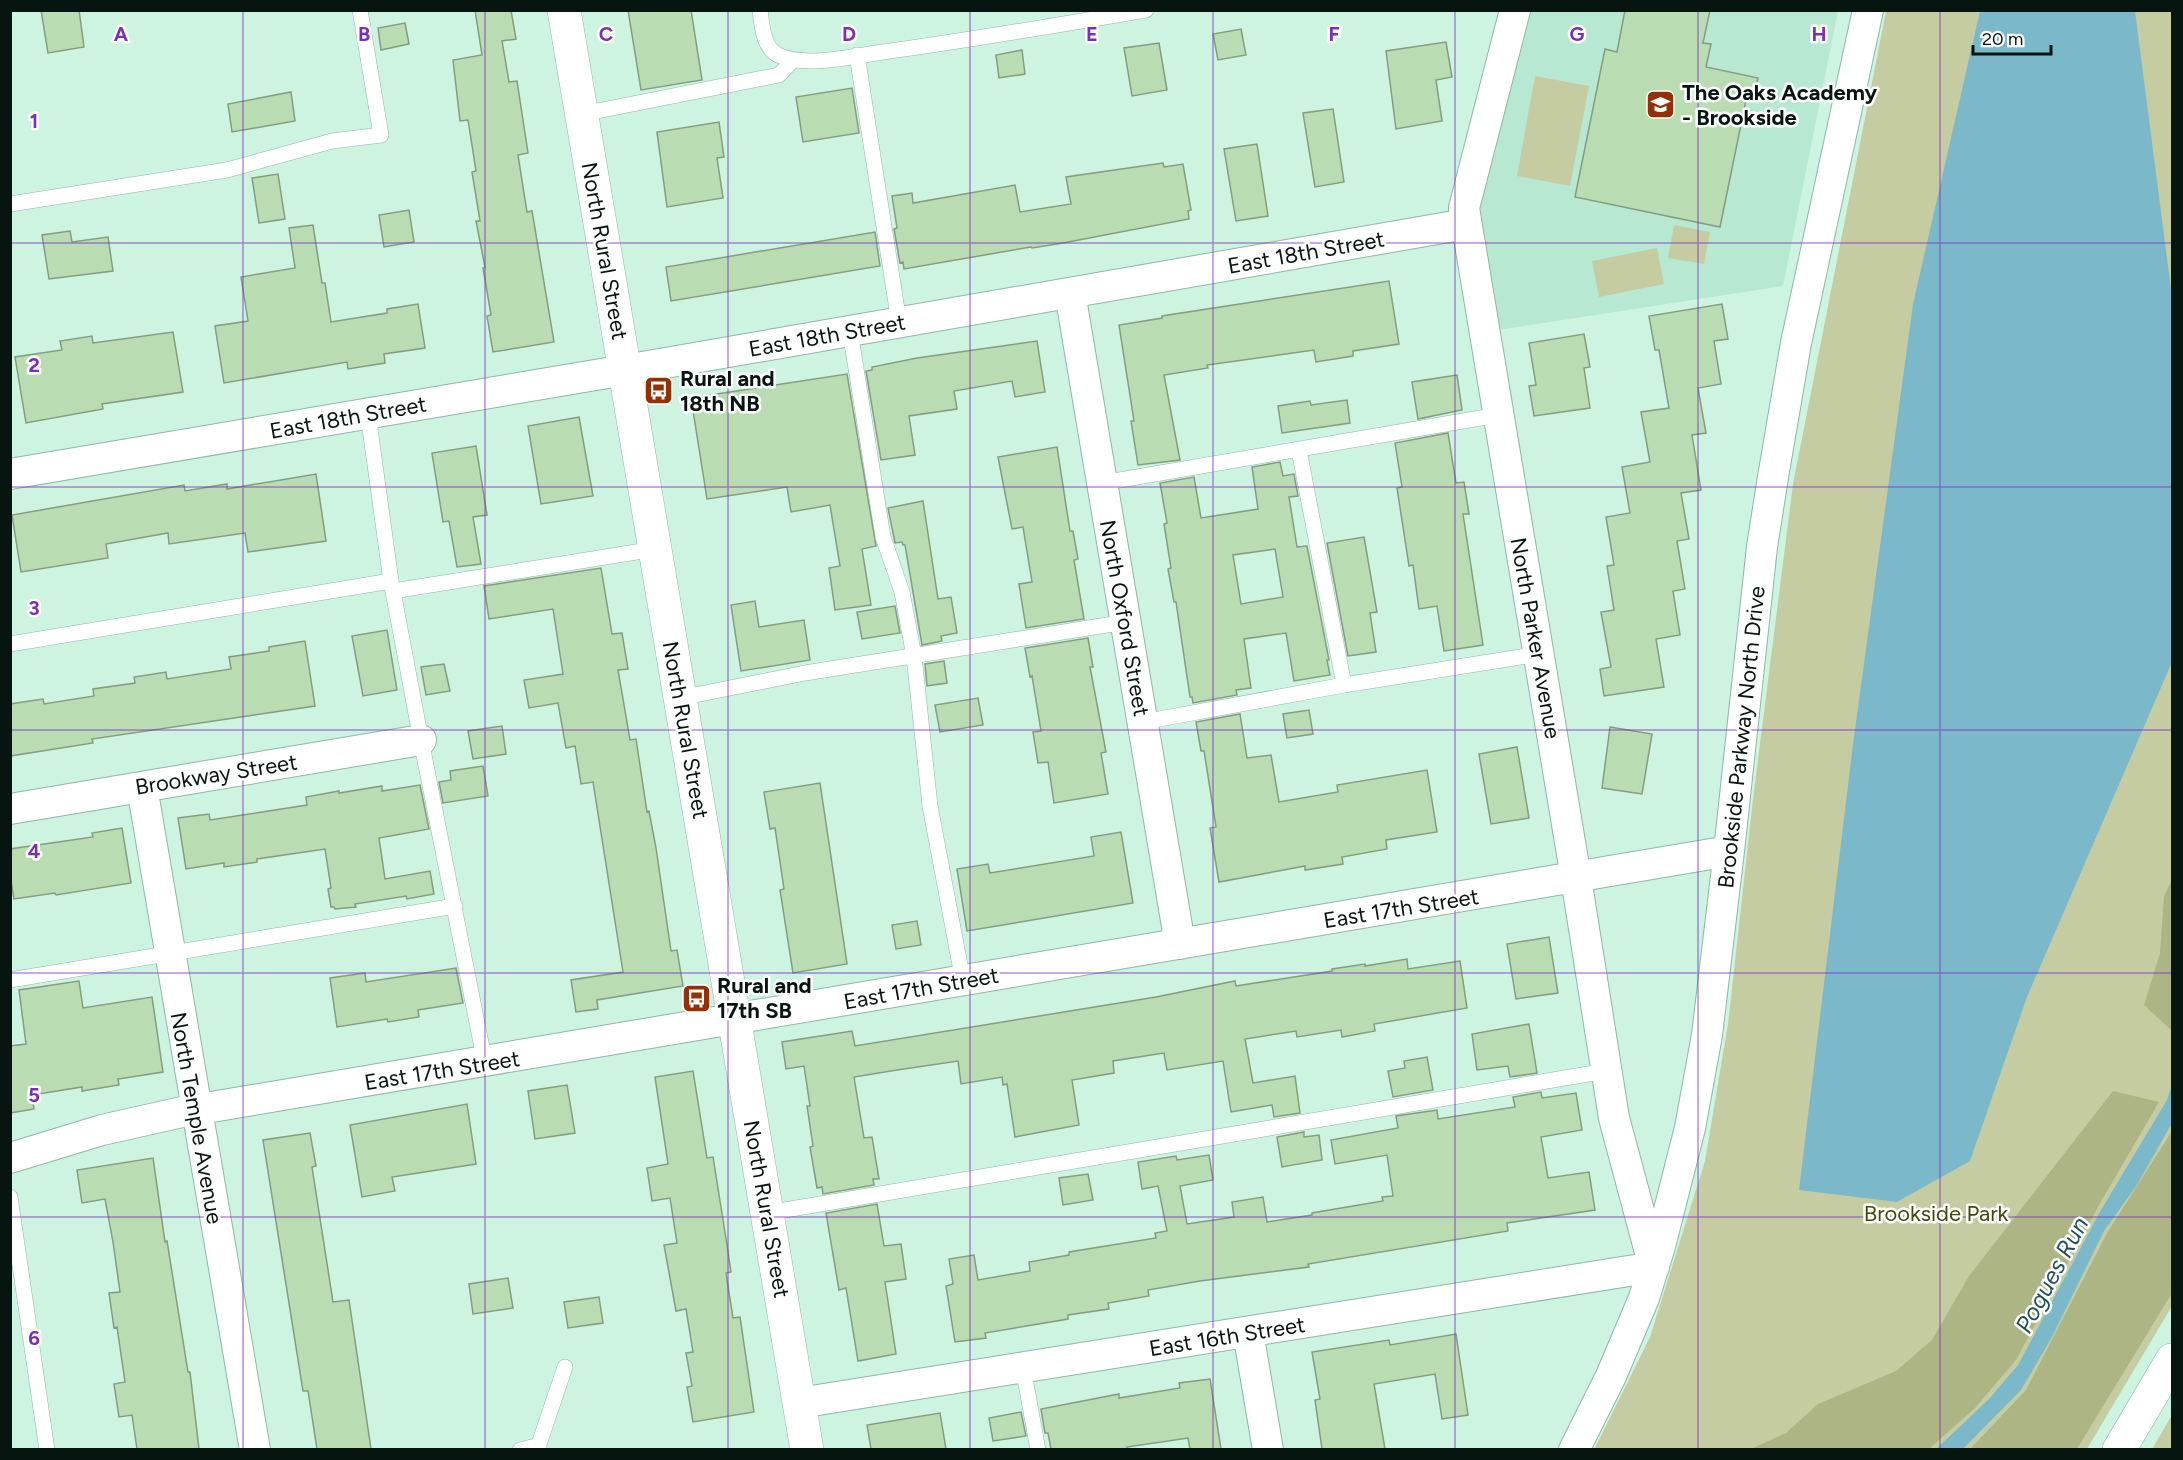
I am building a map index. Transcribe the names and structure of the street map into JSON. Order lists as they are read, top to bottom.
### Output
{
  "streets": {
    "main road": ["North Rural Street"],
    "street": [
      "East 18th Street",
      "North Oxford Street",
      "North Parker Avenue",
      "Brookside Parkway North Drive",
      "Brookway Street",
      "East 17th Street",
      "North Temple Avenue",
      "East 16th Street"
    ]
  },
  "crossings": [
    ["North Rural Street", "East 18th Street"],
    ["North Rural Street", "East 17th Street"],
    ["North Rural Street", "East 16th Street"],
    ["East 18th Street", "North Oxford Street"],
    ["East 18th Street", "North Parker Avenue"],
    ["North Oxford Street", "East 17th Street"],
    ["North Parker Avenue", "Brookside Parkway North Drive"],
    ["North Parker Avenue", "East 17th Street"],
    ["North Parker Avenue", "East 16th Street"],
    ["Brookside Parkway North Drive", "East 17th Street"],
    ["Brookside Parkway North Drive", "East 16th Street"],
    ["Brookway Street", "North Temple Avenue"],
    ["East 17th Street", "North Temple Avenue"]
  ],
  "water": ["Pogues Run"],
  "parks": ["Brookside Park"],
  "places": {
    "school or university": ["The Oaks Academy - Brookside"],
    "bus stop": ["Rural and 18th NB", "Rural and 17th SB"]
  },
  "scale_bar": "20 m",
  "grid": {
    "columns": [
      "A",
      "B",
      "C",
      "D",
      "E",
      "F",
      "G",
      "H"
    ],
    "rows": [
      "1",
      "2",
      "3",
      "4",
      "5",
      "6"
    ]
  }
}
